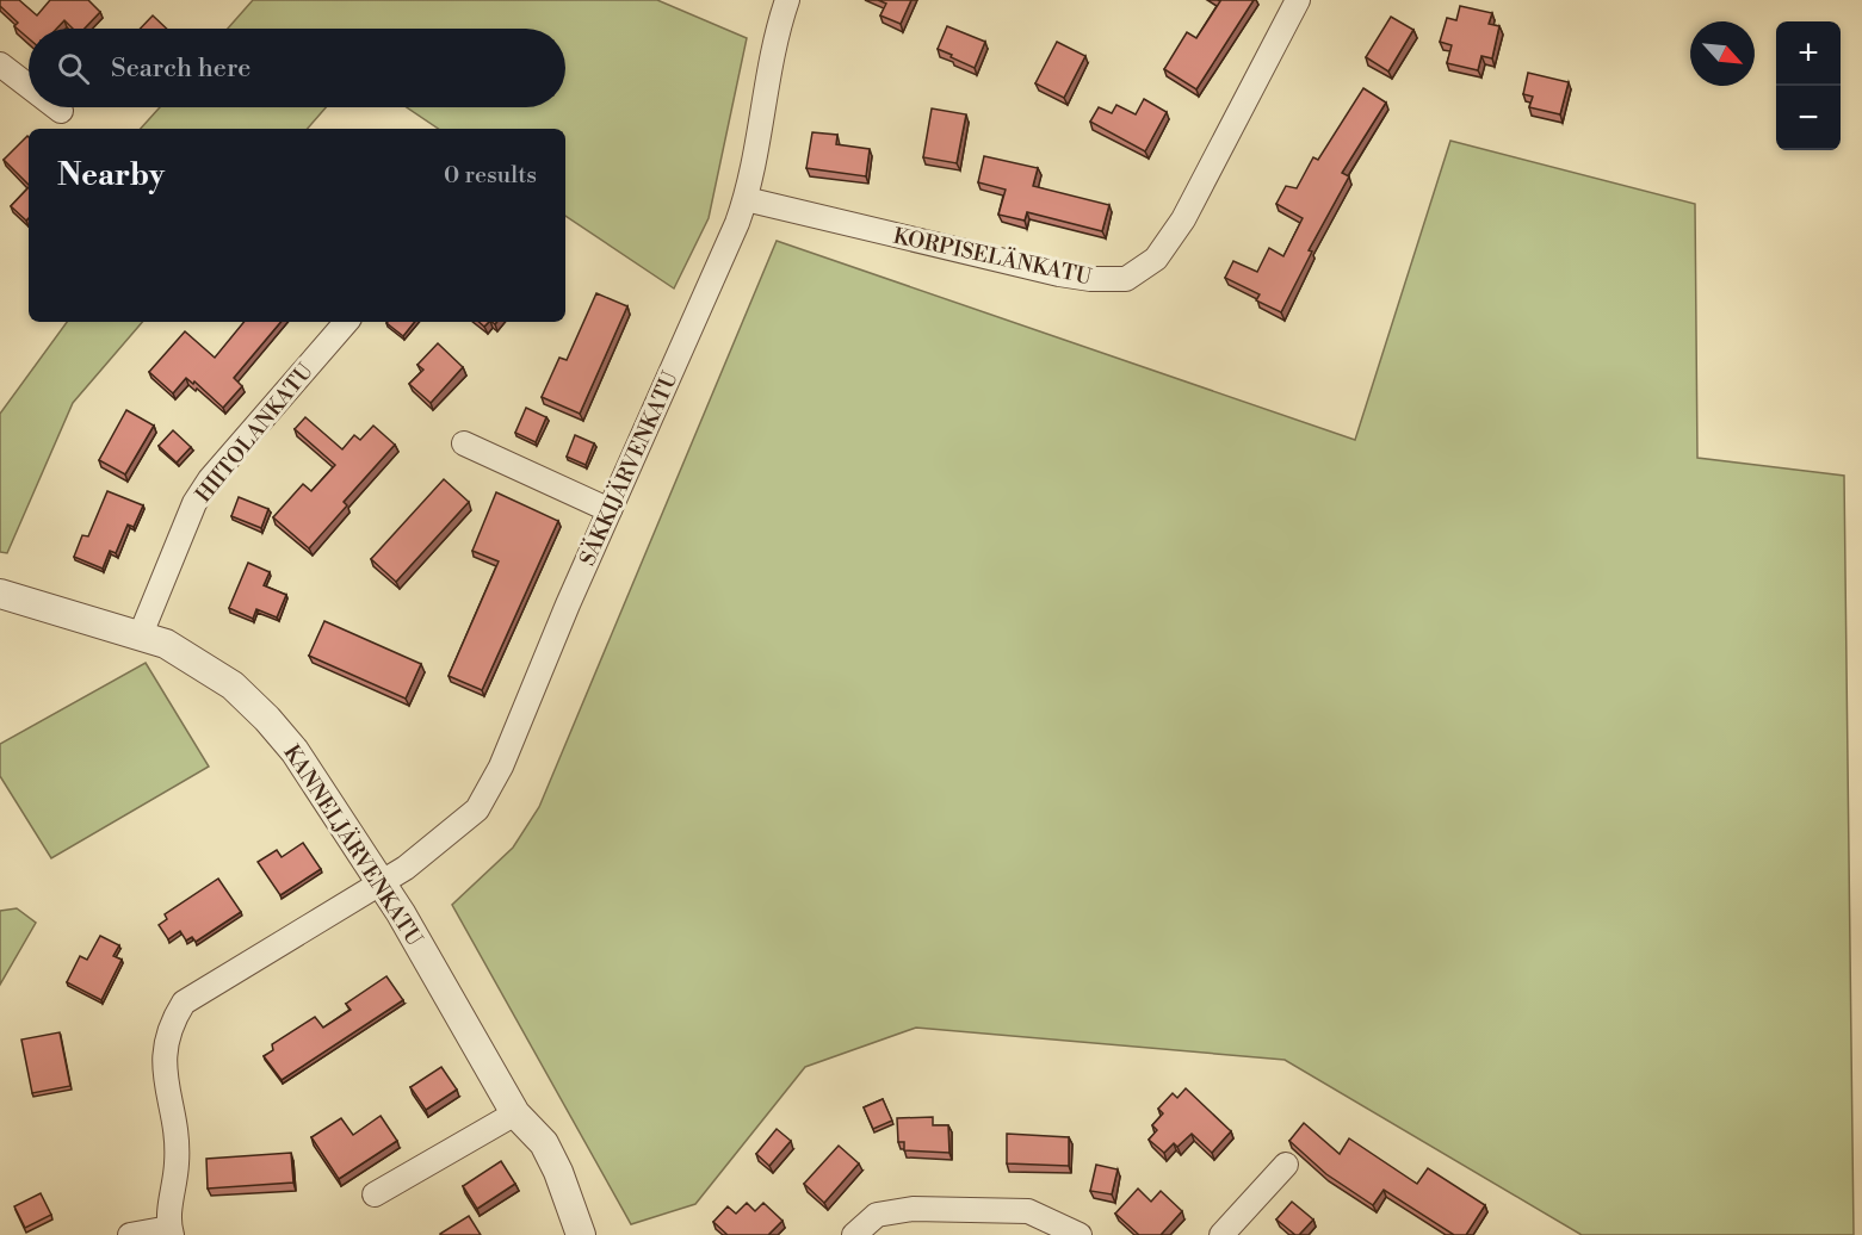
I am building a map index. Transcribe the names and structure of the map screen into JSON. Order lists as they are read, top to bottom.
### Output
{
  "streets": {
    "street": [
      "KORPISELÄNKATU",
      "HIITOLANKATU",
      "SÄKKIJÄRVENKATU",
      "KANNELJÄRVENKATU"
    ]
  },
  "crossings": [
    ["KORPISELÄNKATU", "SÄKKIJÄRVENKATU"],
    ["HIITOLANKATU", "KANNELJÄRVENKATU"],
    ["SÄKKIJÄRVENKATU", "KANNELJÄRVENKATU"]
  ],
  "north": "bottom right",
  "page": {
    "map_buttons": ["+", "−"],
    "search": "Search here",
    "heading": ["Nearby", "0 results"]
  }
}
